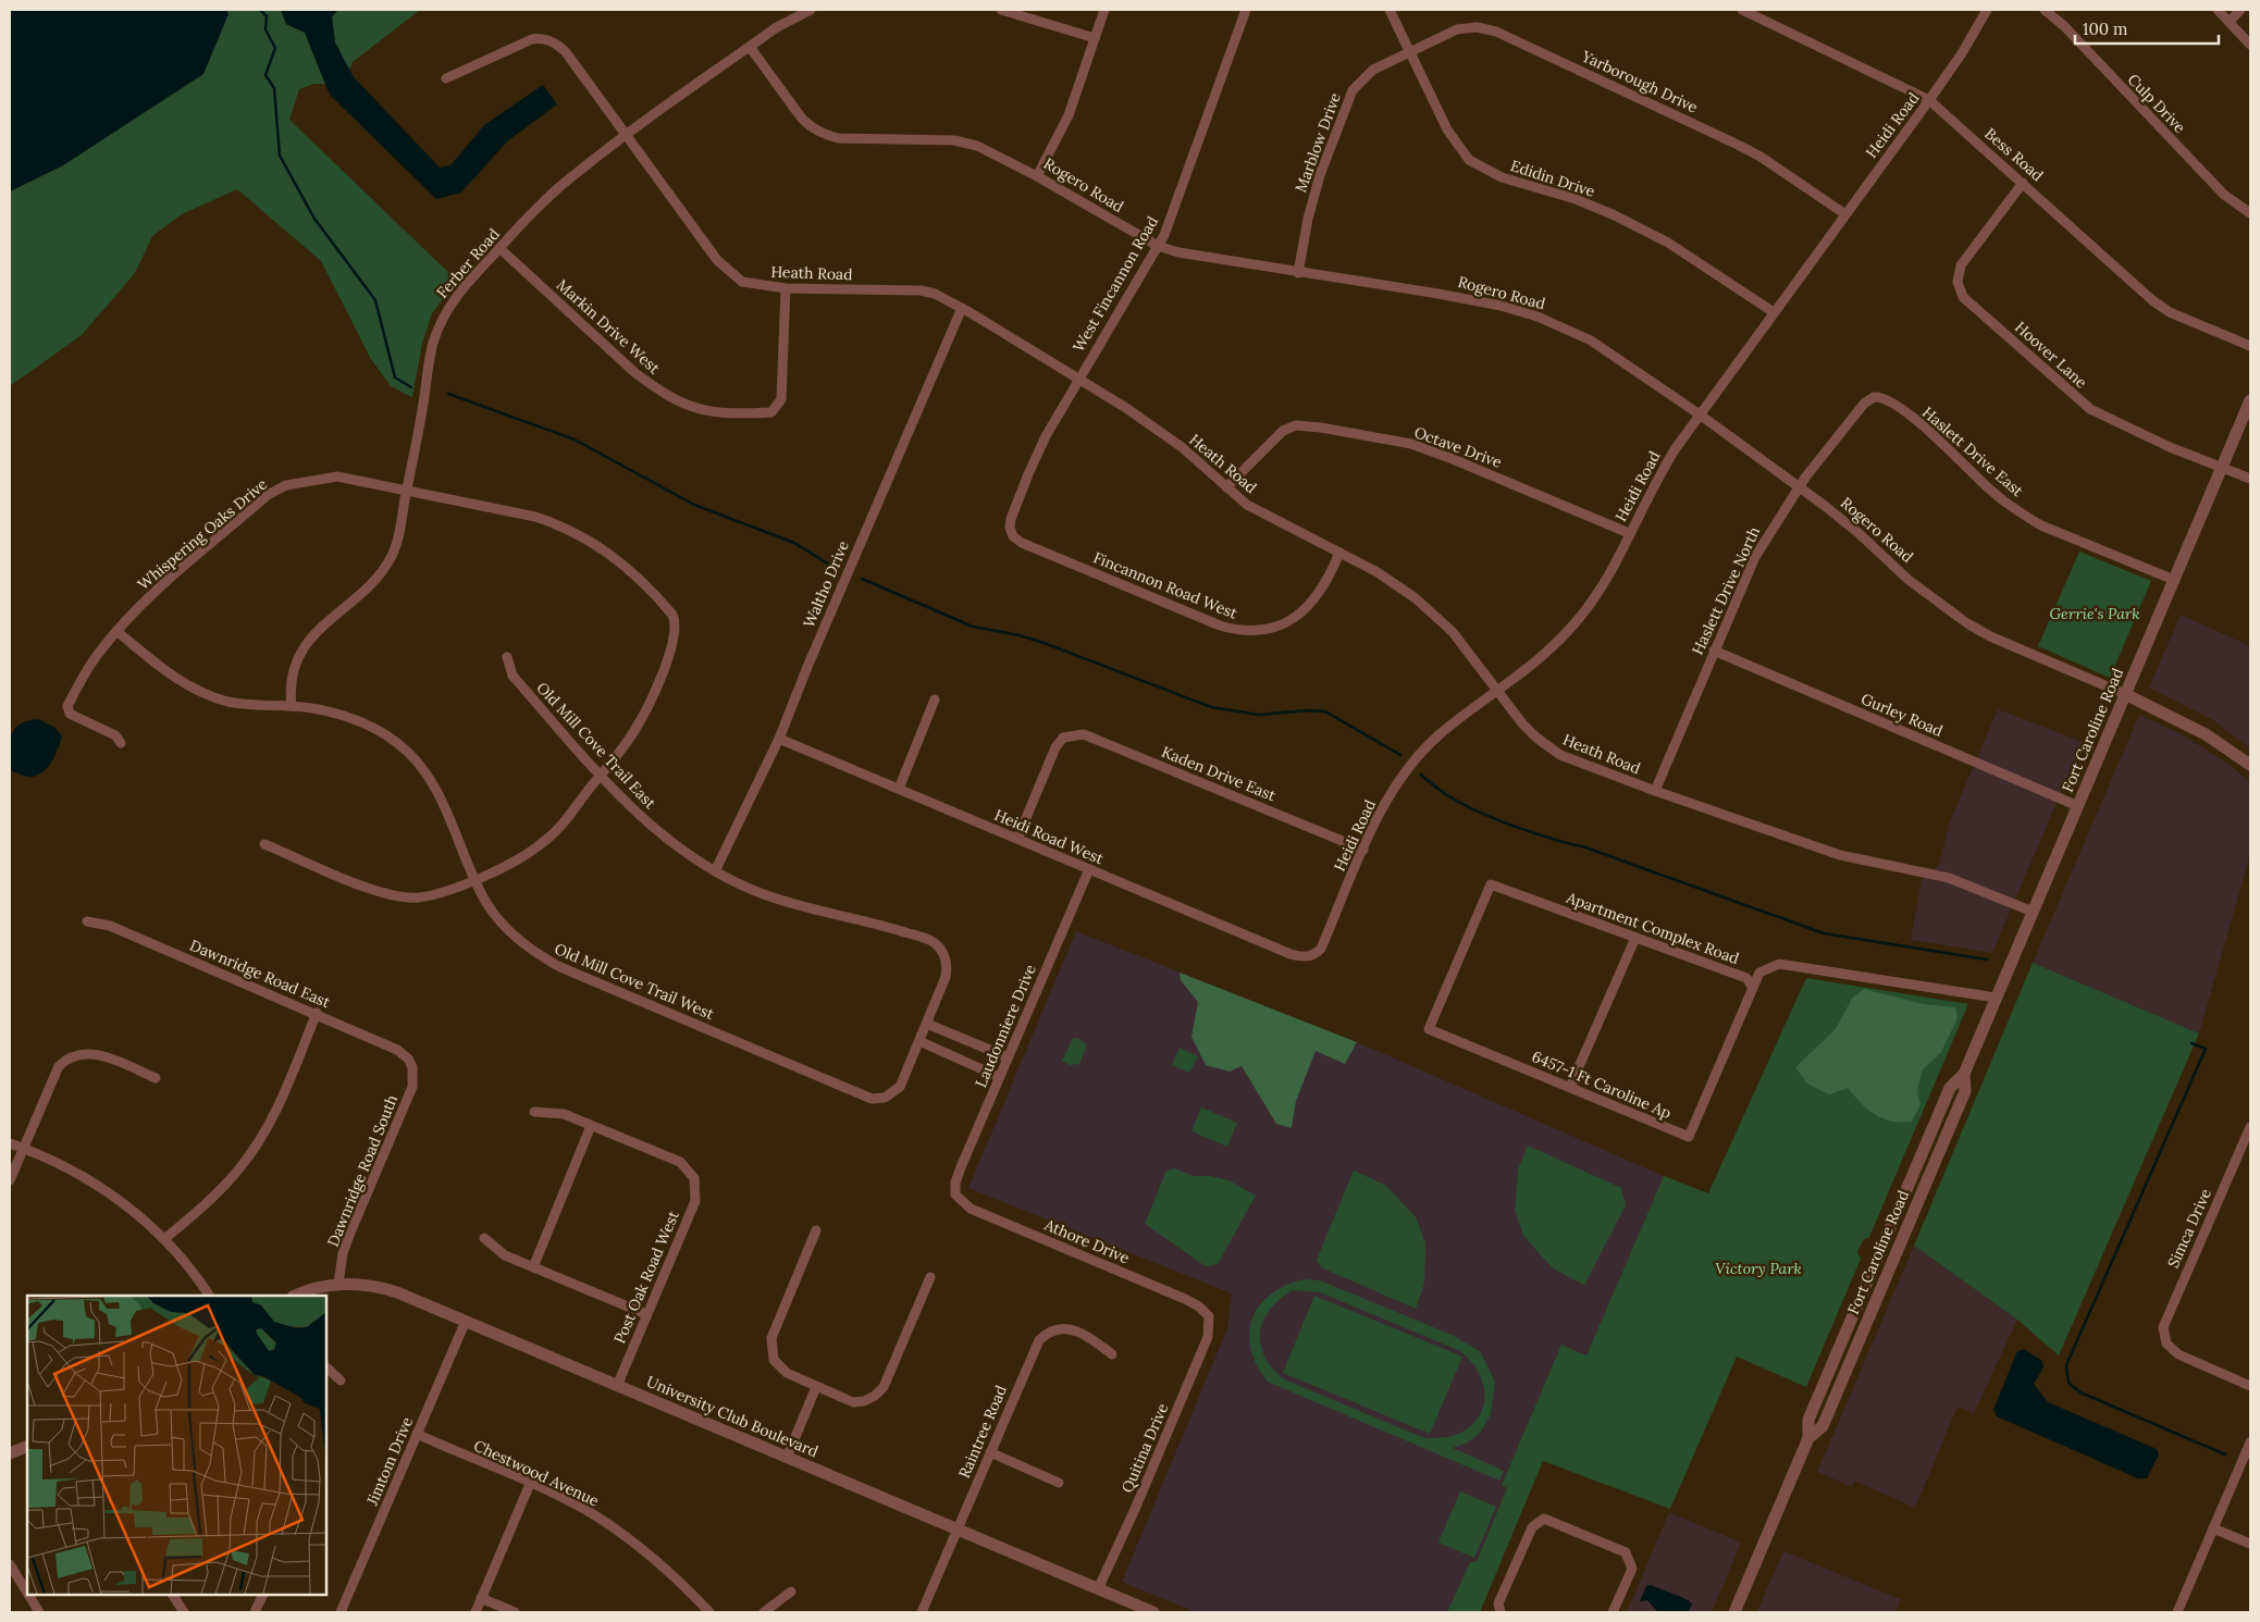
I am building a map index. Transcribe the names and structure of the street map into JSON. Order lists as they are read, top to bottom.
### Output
{
  "streets": {
    "street": [
      "Yarborough Drive",
      "Culp Drive",
      "Heidi Road",
      "Marblow Drive",
      "Bess Road",
      "Edidin Drive",
      "Rogero Road",
      "Ferber Road",
      "Heath Road",
      "West Fincannon Road",
      "Markin Drive West",
      "Hoover Lane",
      "Octave Drive",
      "Haslett Drive East",
      "Whispering Oaks Drive",
      "Waltho Drive",
      "Fincannon Road West",
      "Haslett Drive North",
      "Gurley Road",
      "Fort Caroline Road",
      "Old Mill Cove Trail East",
      "Kaden Drive East",
      "Heidi Road West",
      "Apartment Complex Road",
      "Dawnridge Road East",
      "Old Mill Cove Trail West",
      "Laudonniere Drive",
      "6457-1 Ft Caroline Ap",
      "Dawnridge Road South",
      "Simca Drive",
      "Athore Drive",
      "Post Oak Road West",
      "University Club Boulevard",
      "Raintree Road",
      "Quitina Drive",
      "Jimtom Drive",
      "Chestwood Avenue"
    ]
  },
  "crossings": [
    ["Yarborough Drive", "Heidi Road"],
    ["Yarborough Drive", "Marblow Drive"],
    ["Yarborough Drive", "Edidin Drive"],
    ["Heidi Road", "Bess Road"],
    ["Heidi Road", "Edidin Drive"],
    ["Heidi Road", "Rogero Road"],
    ["Heidi Road", "Heath Road"],
    ["Heidi Road", "Octave Drive"],
    ["Heidi Road", "Kaden Drive East"],
    ["Heidi Road", "Heidi Road West"],
    ["Marblow Drive", "Edidin Drive"],
    ["Marblow Drive", "Rogero Road"],
    ["Bess Road", "Hoover Lane"],
    ["Rogero Road", "Ferber Road"],
    ["Rogero Road", "West Fincannon Road"],
    ["Rogero Road", "Haslett Drive North"],
    ["Rogero Road", "Fort Caroline Road"],
    ["Ferber Road", "Heath Road"],
    ["Ferber Road", "Markin Drive West"],
    ["Ferber Road", "Whispering Oaks Drive"],
    ["Ferber Road", "Old Mill Cove Trail West"],
    ["Heath Road", "West Fincannon Road"],
    ["Heath Road", "Markin Drive West"],
    ["Heath Road", "Octave Drive"],
    ["Heath Road", "Waltho Drive"],
    ["Heath Road", "Fincannon Road West"],
    ["Heath Road", "Haslett Drive North"],
    ["Heath Road", "Fort Caroline Road"],
    ["West Fincannon Road", "Fincannon Road West"],
    ["Hoover Lane", "Fort Caroline Road"],
    ["Haslett Drive East", "Haslett Drive North"],
    ["Haslett Drive East", "Fort Caroline Road"],
    ["Whispering Oaks Drive", "Old Mill Cove Trail East"],
    ["Whispering Oaks Drive", "Old Mill Cove Trail West"],
    ["Waltho Drive", "Old Mill Cove Trail East"],
    ["Waltho Drive", "Heidi Road West"],
    ["Haslett Drive North", "Gurley Road"],
    ["Gurley Road", "Fort Caroline Road"],
    ["Kaden Drive East", "Heidi Road West"],
    ["Heidi Road West", "Laudonniere Drive"],
    ["Apartment Complex Road", "6457-1 Ft Caroline Ap"],
    ["Dawnridge Road East", "Dawnridge Road South"],
    ["Laudonniere Drive", "Athore Drive"],
    ["Dawnridge Road South", "University Club Boulevard"],
    ["Athore Drive", "Quitina Drive"],
    ["Post Oak Road West", "University Club Boulevard"],
    ["University Club Boulevard", "Raintree Road"],
    ["University Club Boulevard", "Quitina Drive"],
    ["University Club Boulevard", "Jimtom Drive"],
    ["Jimtom Drive", "Chestwood Avenue"]
  ],
  "parks": ["Gerrie's Park", "Victory Park"],
  "scale_bar": "100 m"
}
